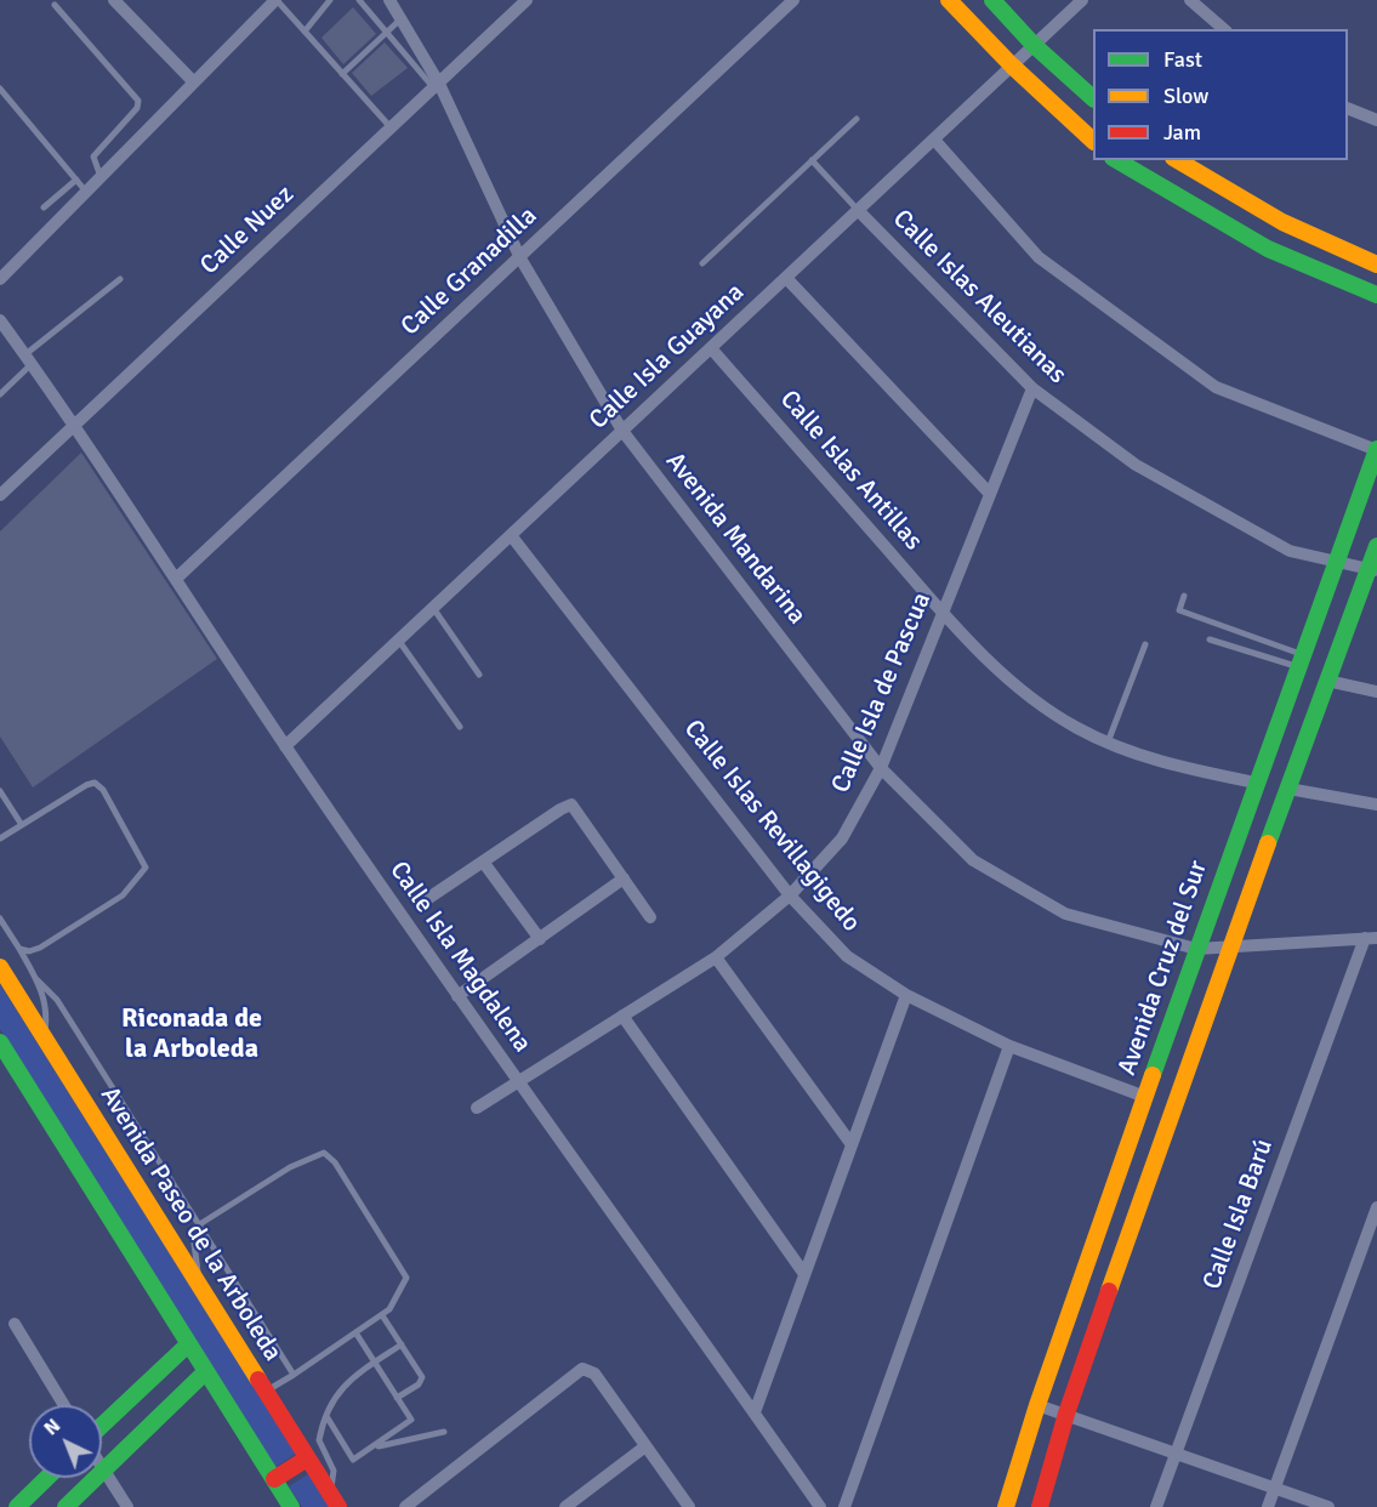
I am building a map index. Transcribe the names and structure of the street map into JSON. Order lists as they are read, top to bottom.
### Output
{
  "streets": {
    "street": [
      "Calle Nuez",
      "Calle Granadilla",
      "Calle Islas Aleutianas",
      "Calle Isla Guayana",
      "Calle Islas Antillas",
      "Avenida Mandarina",
      "Calle Isla de Pascua",
      "Calle Islas Revillagigedo",
      "Calle Isla Magdalena",
      "Avenida Cruz del Sur",
      "Calle Isla Barú",
      "Avenida Paseo de la Arboleda"
    ]
  },
  "crossings": [
    ["Calle Nuez", "Avenida Mandarina"],
    ["Calle Nuez", "Calle Isla Magdalena"],
    ["Calle Granadilla", "Avenida Mandarina"],
    ["Calle Granadilla", "Calle Isla Magdalena"],
    ["Calle Islas Aleutianas", "Calle Isla Guayana"],
    ["Calle Islas Aleutianas", "Calle Isla de Pascua"],
    ["Calle Islas Aleutianas", "Avenida Cruz del Sur"],
    ["Calle Isla Guayana", "Calle Islas Antillas"],
    ["Calle Isla Guayana", "Avenida Mandarina"],
    ["Calle Isla Guayana", "Calle Islas Revillagigedo"],
    ["Calle Isla Guayana", "Calle Isla Magdalena"],
    ["Calle Islas Antillas", "Calle Isla de Pascua"],
    ["Calle Islas Antillas", "Avenida Cruz del Sur"],
    ["Avenida Mandarina", "Calle Isla de Pascua"],
    ["Avenida Mandarina", "Avenida Cruz del Sur"],
    ["Avenida Mandarina", "Calle Isla Barú"],
    ["Calle Isla de Pascua", "Calle Islas Revillagigedo"],
    ["Calle Isla de Pascua", "Calle Isla Magdalena"],
    ["Calle Islas Revillagigedo", "Avenida Cruz del Sur"]
  ],
  "districts": ["Riconada de la Arboleda"],
  "legend": ["Fast", "Slow", "Jam"],
  "north": "top left"
}
